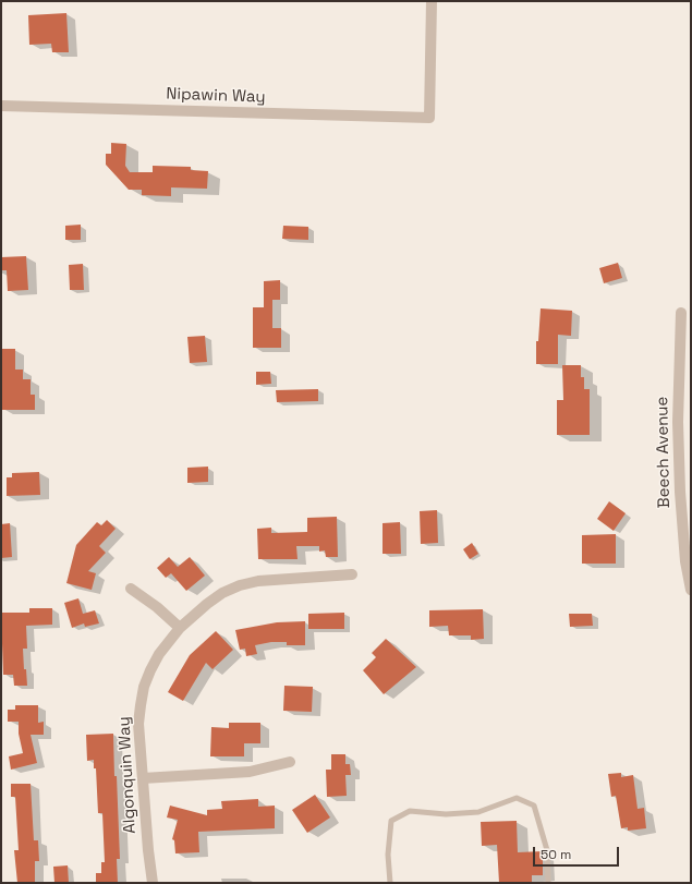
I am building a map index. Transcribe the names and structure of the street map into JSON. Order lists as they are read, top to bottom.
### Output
{
  "streets": {
    "street": ["Nipawin Way", "Beech Avenue", "Algonquin Way"]
  },
  "scale_bar": "50 m"
}
